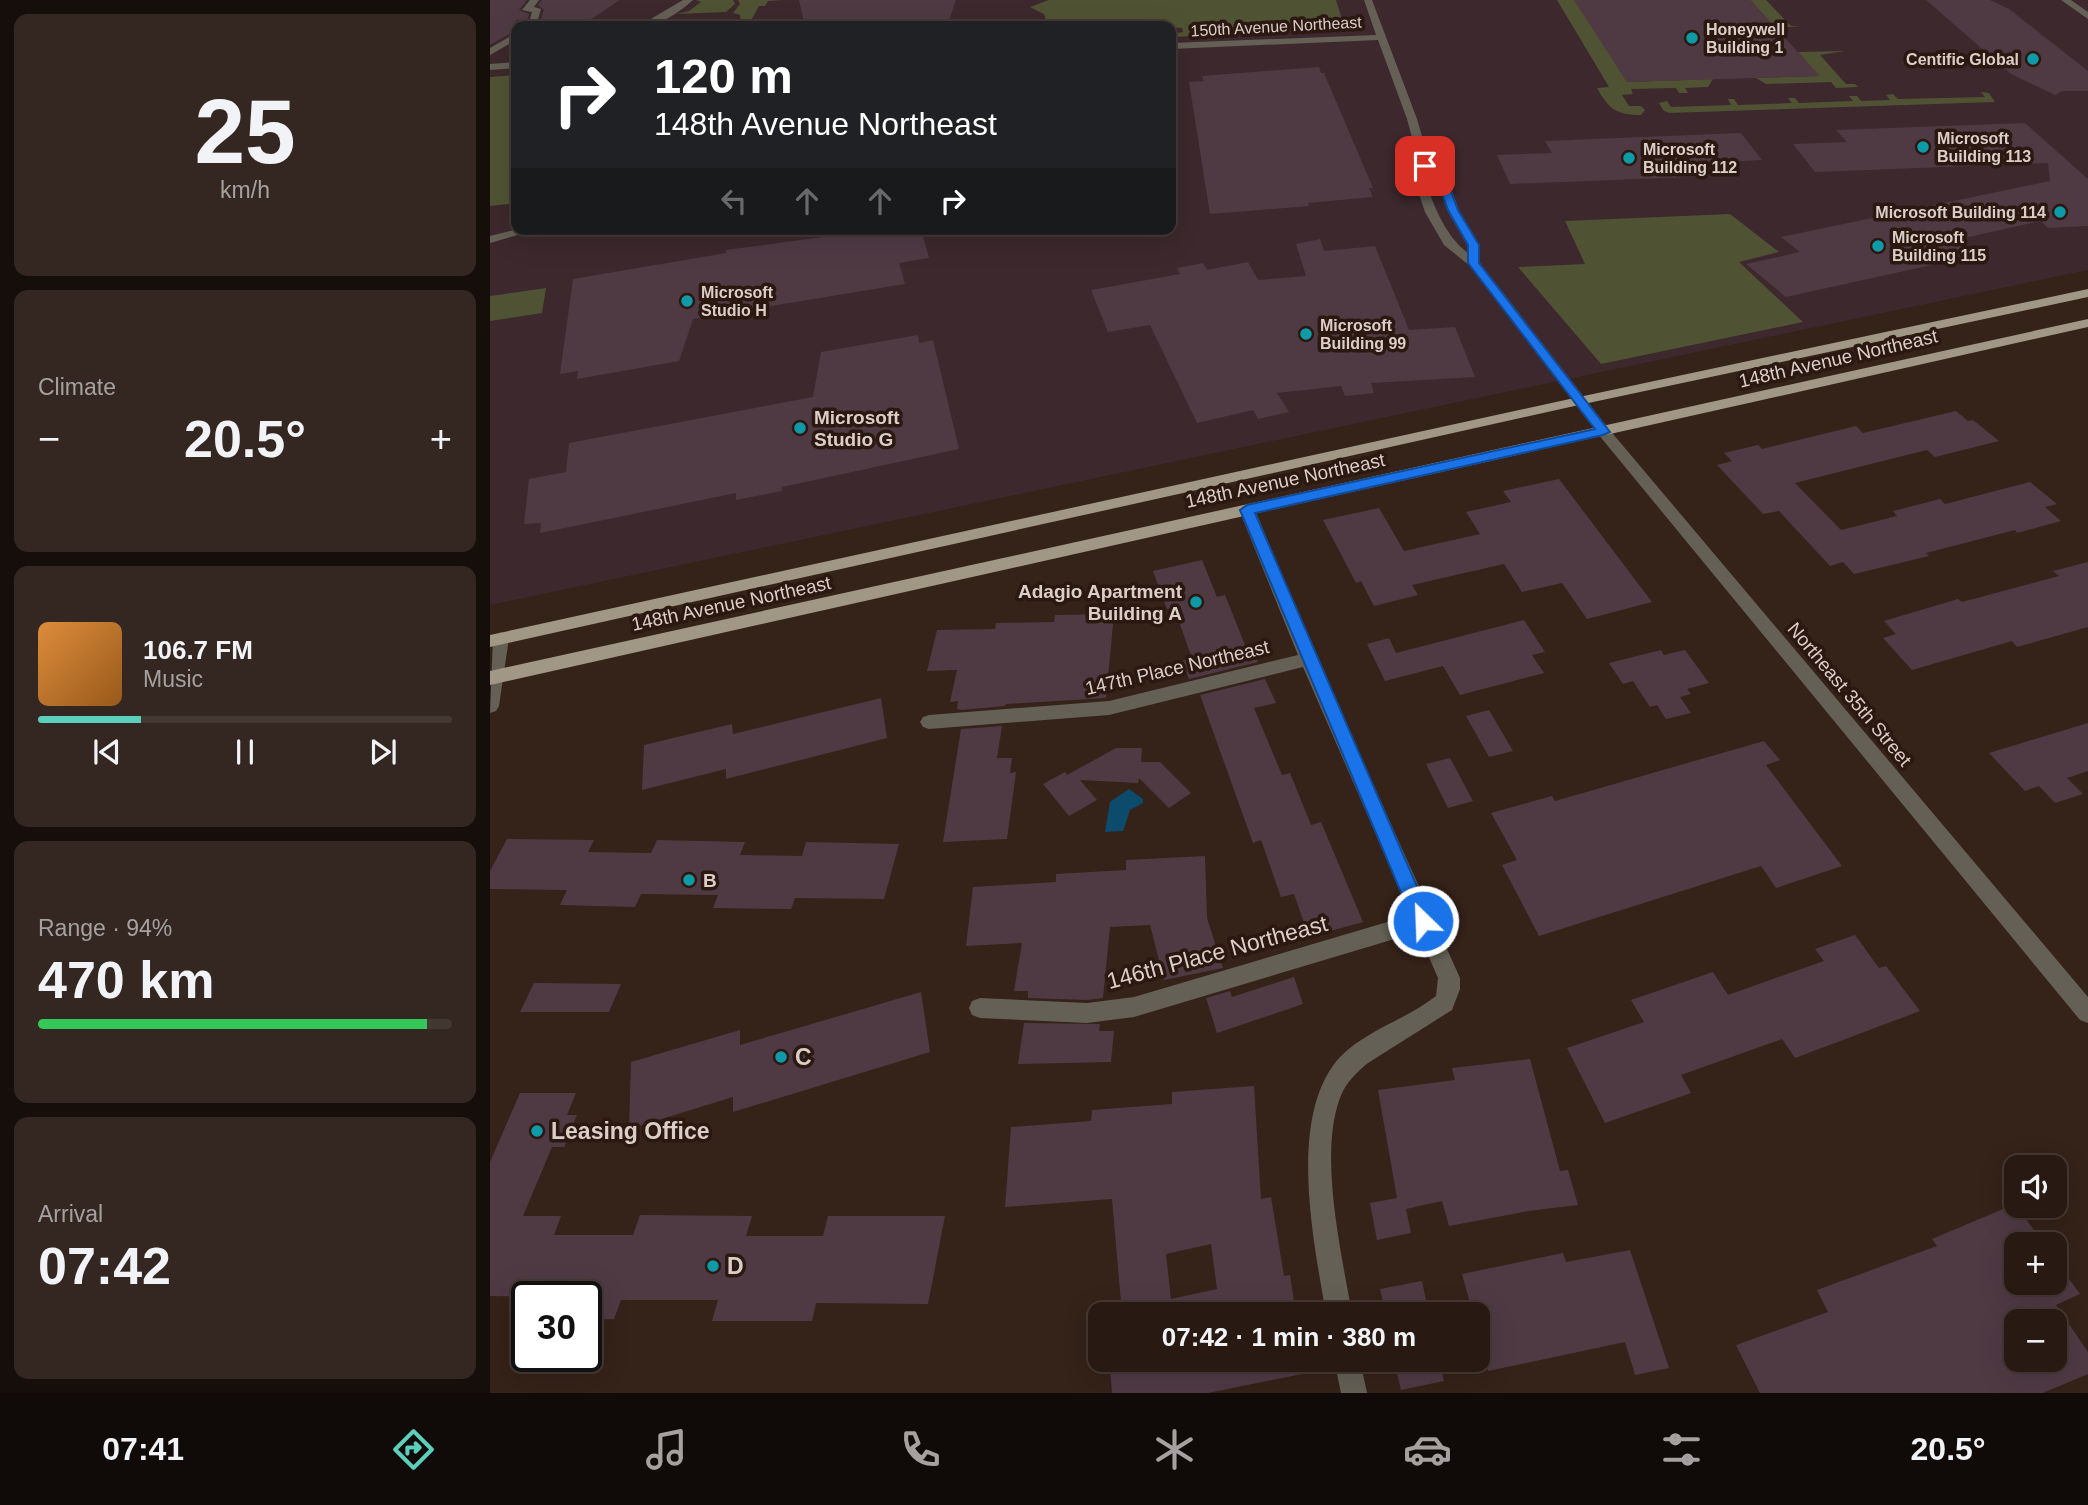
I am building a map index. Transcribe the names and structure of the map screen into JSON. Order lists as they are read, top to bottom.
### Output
{
  "streets": {
    "main road": ["148th Avenue Northeast"],
    "street": [
      "150th Avenue Northeast",
      "147th Place Northeast",
      "Northeast 35th Street",
      "146th Place Northeast"
    ]
  },
  "crossings": [
    ["148th Avenue Northeast", "Northeast 35th Street"]
  ],
  "places": [
    "Honeywell Building 1",
    "Centific Global",
    "Microsoft Building 113",
    "Microsoft Building 112",
    "Microsoft Building 114",
    "Microsoft Building 115",
    "Microsoft Studio H",
    "Microsoft Building 99",
    "Microsoft Studio G",
    "Adagio Apartment Building A",
    "B",
    "C",
    "Leasing Office",
    "D"
  ],
  "page": {
    "tile": [
      ["25", "km/h"],
      "Climate",
      ["Range · 94%", "470 km"],
      ["Arrival", "07:42"]
    ],
    "turn": ["120 m", "148th Avenue Northeast"],
    "heat": ["−", "20.5°", "+"],
    "song": ["106.7 FM", "Music"],
    "map_buttons": ["+", "−"],
    "limit": "30",
    "trip": "07:42 · 1 min · 380 m",
    "tabs": ["07:41", "20.5°"]
  }
}
